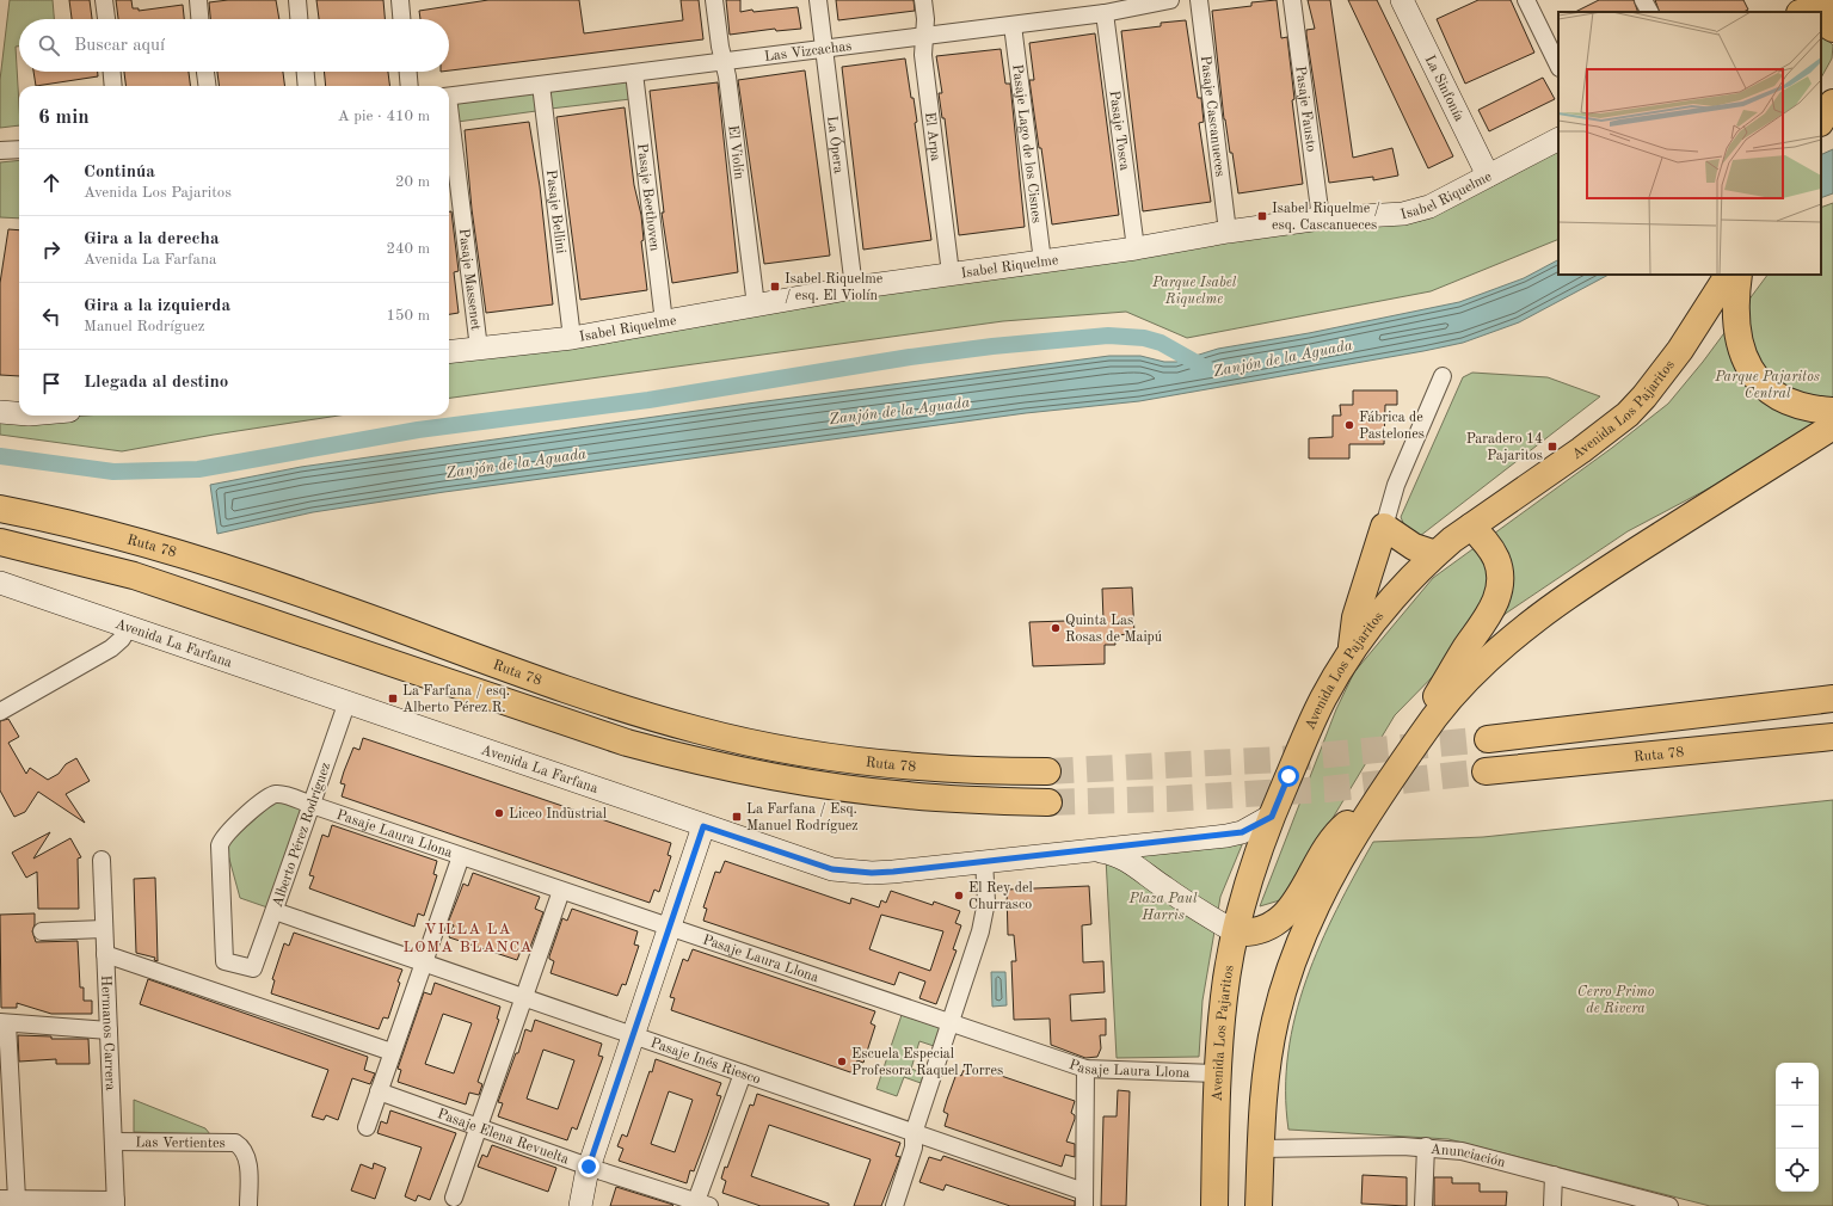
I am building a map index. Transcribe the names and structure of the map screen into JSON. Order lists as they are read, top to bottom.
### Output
{
  "streets": {
    "main road": ["Avenida Los Pajaritos", "Ruta 78"],
    "street": [
      "Las Vizcachas",
      "La Sinfonía",
      "Pasaje Fausto",
      "Pasaje Cascanueces",
      "Pasaje Tosca",
      "El Arpa",
      "Pasaje Lago de los Cisnes",
      "La Ópera",
      "El Violín",
      "Isabel Riquelme",
      "Pasaje Beethoven",
      "Pasaje Bellini",
      "Pasaje Massenet",
      "Avenida La Farfana",
      "Pasaje Laura Llona",
      "Alberto Pérez Rodríguez",
      "Hermanos Carrera",
      "Pasaje Inés Riesco",
      "Pasaje Elena Revuelta",
      "Las Vertientes",
      "Anunciación"
    ]
  },
  "crossings": [
    ["Las Vizcachas", "Pasaje Tosca"],
    ["Las Vizcachas", "El Arpa"],
    ["Las Vizcachas", "Pasaje Lago de los Cisnes"],
    ["Las Vizcachas", "La Ópera"],
    ["Las Vizcachas", "El Violín"],
    ["Las Vizcachas", "Pasaje Beethoven"],
    ["Las Vizcachas", "Pasaje Bellini"],
    ["La Sinfonía", "Isabel Riquelme"],
    ["Pasaje Fausto", "Isabel Riquelme"],
    ["Pasaje Cascanueces", "Isabel Riquelme"],
    ["Pasaje Tosca", "Isabel Riquelme"],
    ["El Arpa", "Isabel Riquelme"],
    ["Pasaje Lago de los Cisnes", "Isabel Riquelme"],
    ["La Ópera", "Isabel Riquelme"],
    ["El Violín", "Isabel Riquelme"],
    ["Isabel Riquelme", "Pasaje Beethoven"],
    ["Isabel Riquelme", "Pasaje Bellini"],
    ["Isabel Riquelme", "Pasaje Massenet"],
    ["Avenida Los Pajaritos", "Avenida La Farfana"],
    ["Avenida Los Pajaritos", "Pasaje Laura Llona"],
    ["Avenida La Farfana", "Alberto Pérez Rodríguez"],
    ["Pasaje Laura Llona", "Alberto Pérez Rodríguez"],
    ["Alberto Pérez Rodríguez", "Pasaje Inés Riesco"],
    ["Hermanos Carrera", "Las Vertientes"]
  ],
  "districts": ["VILLA LA LOMA BLANCA"],
  "water": ["Zanjón de la Aguada"],
  "parks": [
    "Parque Isabel Riquelme",
    "Parque Pajaritos Central",
    "Plaza Paul Harris",
    "Cerro Primo de Rivera"
  ],
  "places": {
    "transit": [
      "Isabel Riquelme / esq. Cascanueces",
      "Isabel Riquelme / esq. El Violín",
      "Paradero 14 Pajaritos",
      "La Farfana / esq. Alberto Pérez R.",
      "La Farfana / Esq. Manuel Rodríguez"
    ],
    "other": [
      "Fábrica de Pastelones",
      "Quinta Las Rosas de Maipú",
      "Liceo Industrial",
      "El Rey del Churrasco",
      "Escuela Especial Profesora Raquel Torres"
    ]
  },
  "page": {
    "search": "Buscar aquí",
    "heading": ["6 min", "A pie · 410 m"],
    "list": [
      ["Continúa", "Avenida Los Pajaritos", "20 m"],
      ["Gira a la derecha", "Avenida La Farfana", "240 m"],
      ["Gira a la izquierda", "Manuel Rodríguez", "150 m"],
      "Llegada al destino"
    ],
    "map_buttons": ["+", "−"]
  }
}
